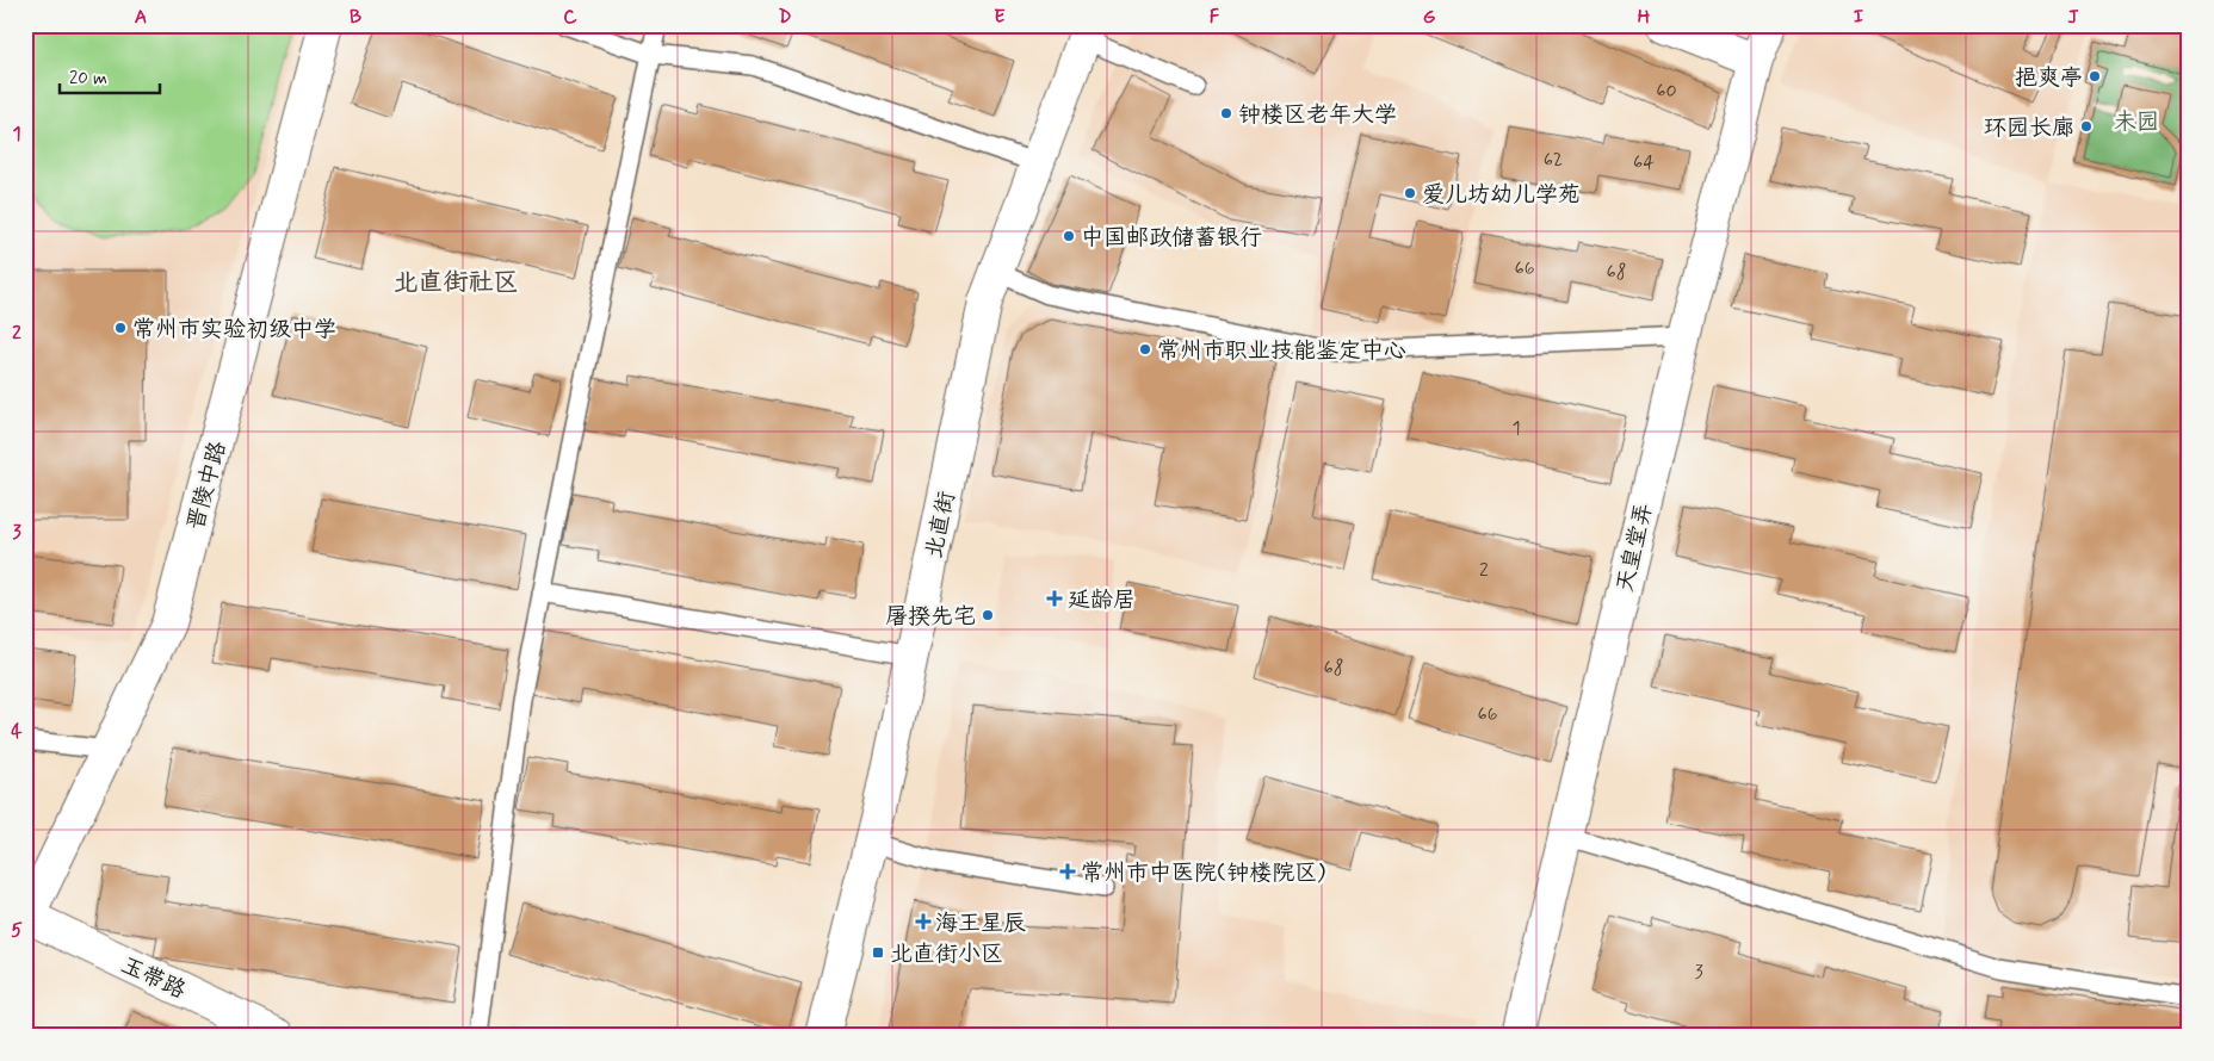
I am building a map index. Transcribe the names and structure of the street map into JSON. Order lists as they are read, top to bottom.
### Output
{
  "streets": {
    "street": [
      "晋陵中路",
      "北直街",
      "天皇堂弄",
      "玉带路"
    ]
  },
  "crossings": [
    ["晋陵中路", "玉带路"]
  ],
  "districts": ["北直街社区"],
  "parks": ["未园"],
  "places": {
    "other": [
      "挹爽亭",
      "钟楼区老年大学",
      "环园长廊",
      "爱儿坊幼儿学苑",
      "中国邮政储蓄银行",
      "常州市实验初级中学",
      "常州市职业技能鉴定中心",
      "屠揆先宅"
    ],
    "health": ["延龄居", "常州市中医院(钟楼院区)", "海王星辰"],
    "transit": ["北直街小区"]
  },
  "house_numbers": [
    "60",
    "62",
    "64",
    "66",
    "68",
    "1",
    "2",
    "68",
    "66",
    "3"
  ],
  "scale_bar": "20 m",
  "grid": {
    "columns": [
      "A",
      "B",
      "C",
      "D",
      "E",
      "F",
      "G",
      "H",
      "I",
      "J"
    ],
    "rows": [
      "1",
      "2",
      "3",
      "4",
      "5"
    ]
  }
}
